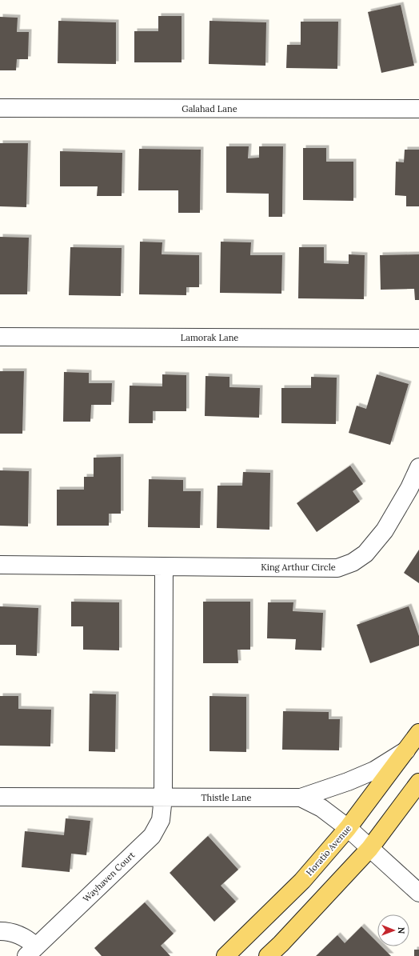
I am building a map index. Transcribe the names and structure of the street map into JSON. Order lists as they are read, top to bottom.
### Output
{
  "streets": {
    "main road": ["Horatio Avenue"],
    "street": [
      "Galahad Lane",
      "Lamorak Lane",
      "King Arthur Circle",
      "Thistle Lane",
      "Wayhaven Court"
    ]
  },
  "crossings": [
    ["Thistle Lane", "Horatio Avenue"],
    ["Thistle Lane", "Wayhaven Court"]
  ],
  "north": "right"
}
